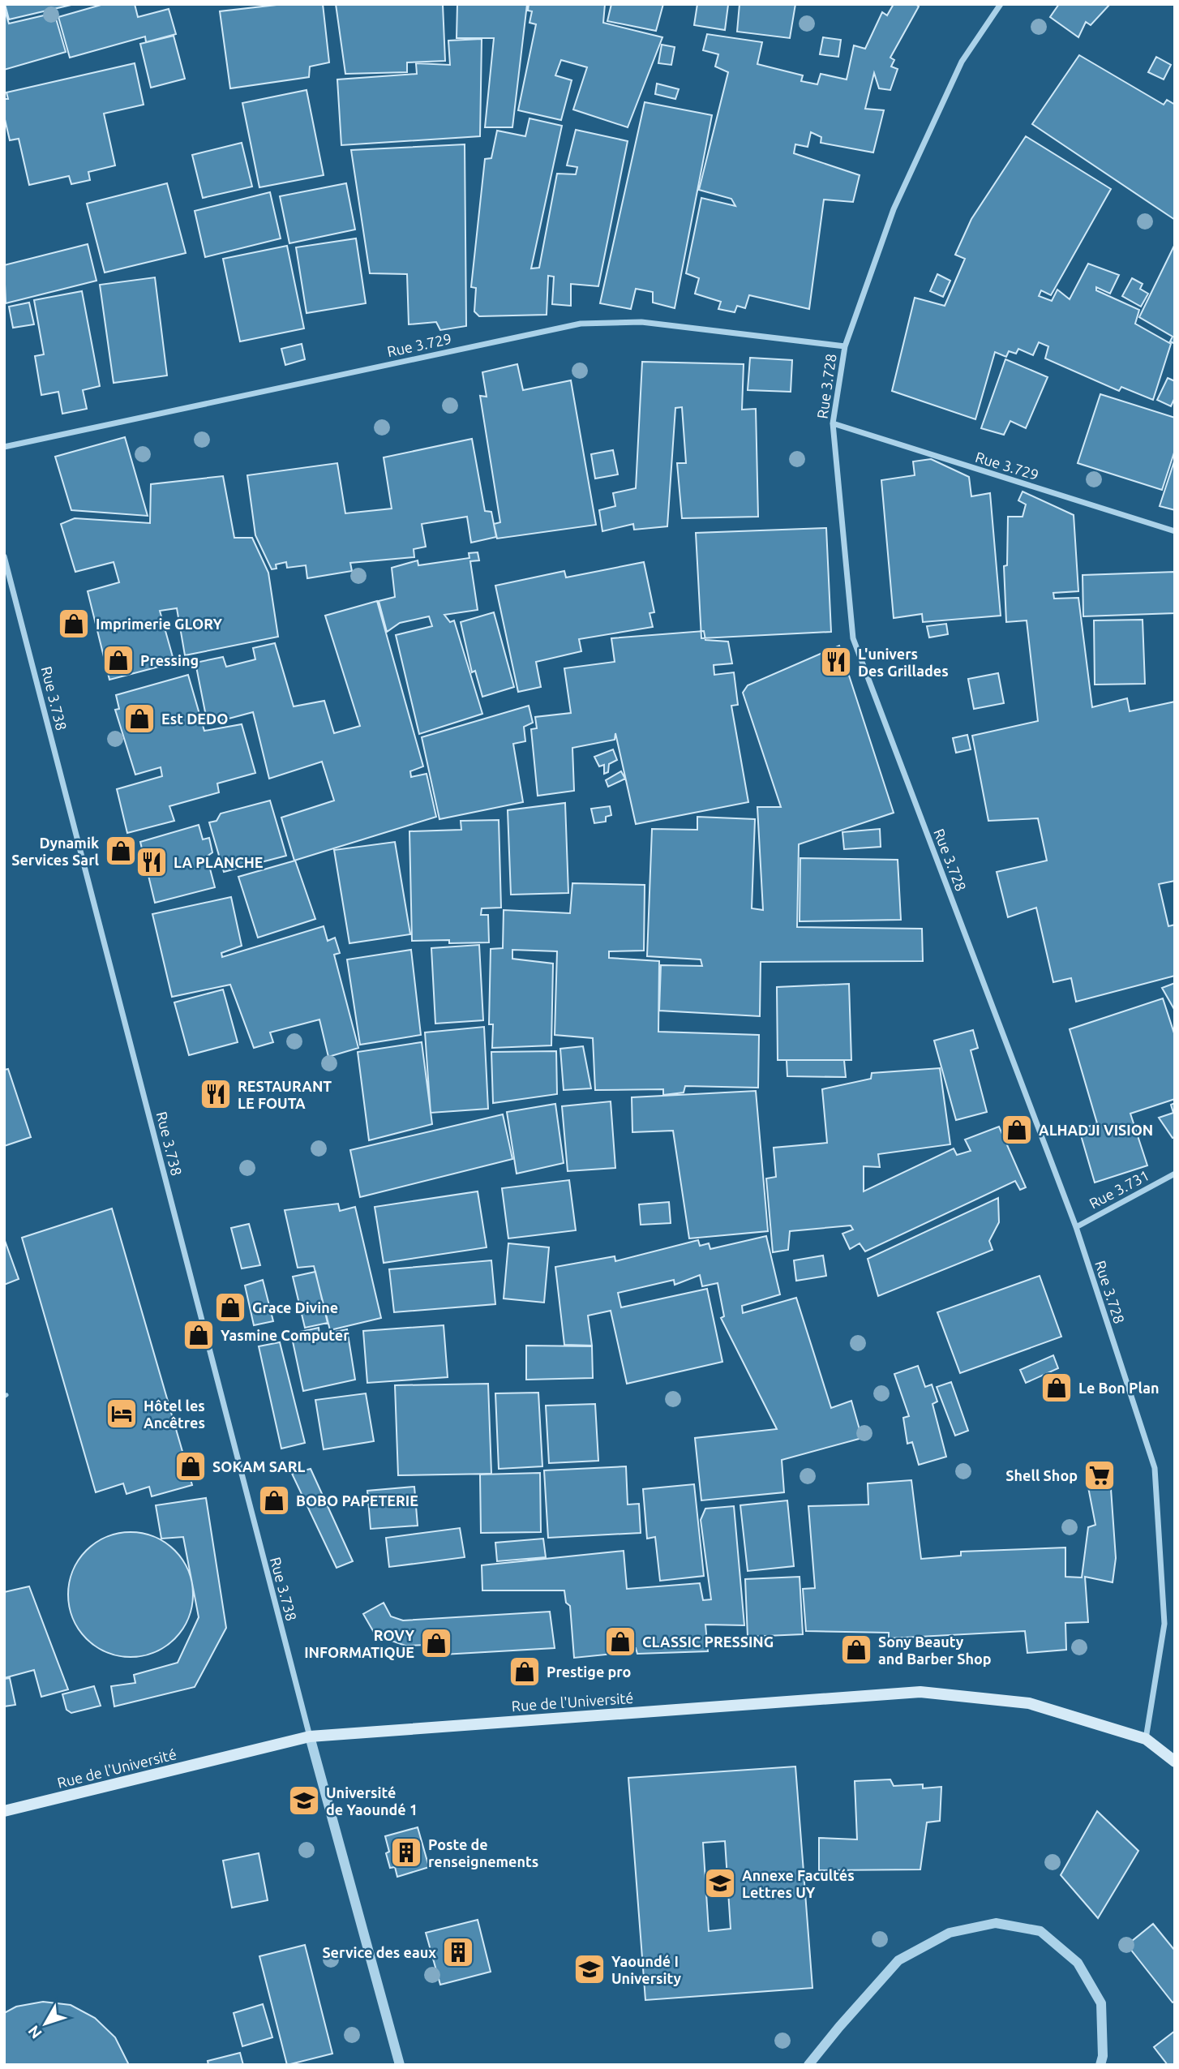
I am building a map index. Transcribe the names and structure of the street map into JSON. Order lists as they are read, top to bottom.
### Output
{
  "streets": {
    "main road": ["Rue de l'Université"],
    "street": [
      "Rue 3.729",
      "Rue 3.728",
      "Rue 3.738",
      "Rue 3.731"
    ]
  },
  "crossings": [
    ["Rue 3.729", "Rue 3.728"],
    ["Rue 3.728", "Rue 3.731"],
    ["Rue 3.728", "Rue de l'Université"],
    ["Rue 3.738", "Rue de l'Université"]
  ],
  "places": {
    "shop": [
      "Imprimerie GLORY",
      "Pressing",
      "Est DEDO",
      "Dynamik Services Sarl",
      "ALHADJI VISION",
      "Grace Divine",
      "Yasmine Computer",
      "Le Bon Plan",
      "SOKAM SARL",
      "BOBO PAPETERIE",
      "CLASSIC PRESSING",
      "ROVY INFORMATIQUE",
      "Sony Beauty and Barber Shop",
      "Prestige pro"
    ],
    "restaurant": ["L'univers Des Grillades", "LA PLANCHE", "RESTAURANT LE FOUTA"],
    "hotel": ["Hôtel les Ancêtres"],
    "supermarket": ["Shell Shop"],
    "school or university": ["Université de Yaoundé 1", "Annexe Facultés Lettres UY", "Yaoundé I University"],
    "building": ["Poste de renseignements", "Service des eaux"]
  },
  "north": "bottom left"
}
